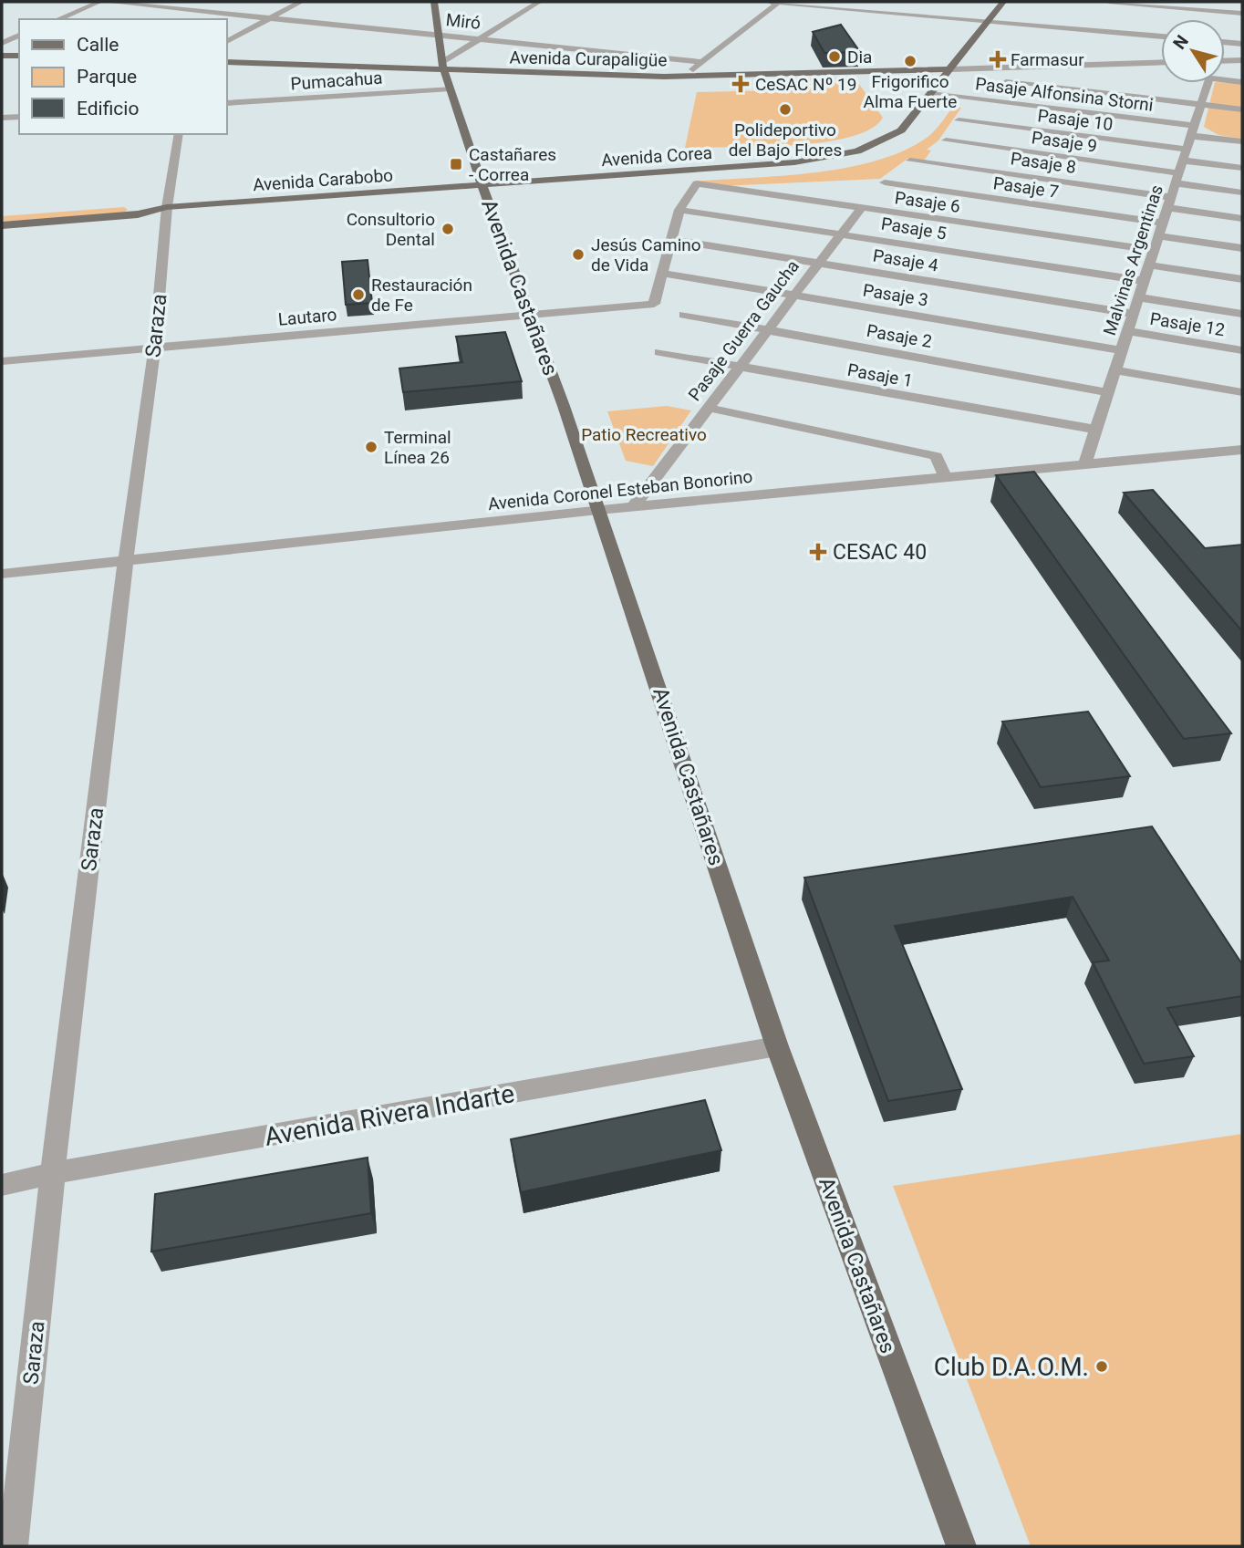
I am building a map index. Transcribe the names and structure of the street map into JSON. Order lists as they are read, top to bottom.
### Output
{
  "streets": {
    "main road": [
      "Avenida Curapaligüe",
      "Avenida Corea",
      "Avenida Carabobo",
      "Avenida Castañares"
    ],
    "street": [
      "Miró",
      "Pumacahua",
      "Pasaje Alfonsina Storni",
      "Pasaje 10",
      "Pasaje 9",
      "Pasaje 8",
      "Pasaje 7",
      "Pasaje 6",
      "Pasaje 5",
      "Pasaje 4",
      "Malvinas Argentinas",
      "Pasaje 3",
      "Lautaro",
      "Pasaje 12",
      "Saraza",
      "Pasaje Guerra Gaucha",
      "Pasaje 2",
      "Pasaje 1",
      "Avenida Coronel Esteban Bonorino",
      "Avenida Rivera Indarte"
    ]
  },
  "crossings": [
    ["Miró", "Avenida Castañares"],
    ["Avenida Curapaligüe", "Avenida Corea"],
    ["Avenida Curapaligüe", "Avenida Castañares"],
    ["Pumacahua", "Avenida Castañares"],
    ["Pasaje Alfonsina Storni", "Avenida Corea"],
    ["Pasaje Alfonsina Storni", "Malvinas Argentinas"],
    ["Pasaje 10", "Malvinas Argentinas"],
    ["Pasaje 9", "Malvinas Argentinas"],
    ["Avenida Corea", "Avenida Carabobo"],
    ["Avenida Corea", "Avenida Castañares"],
    ["Pasaje 8", "Pasaje 7"],
    ["Pasaje 8", "Malvinas Argentinas"],
    ["Avenida Carabobo", "Avenida Castañares"],
    ["Avenida Carabobo", "Saraza"],
    ["Pasaje 7", "Malvinas Argentinas"],
    ["Pasaje 6", "Pasaje 5"],
    ["Pasaje 6", "Malvinas Argentinas"],
    ["Pasaje 6", "Pasaje Guerra Gaucha"],
    ["Pasaje 5", "Malvinas Argentinas"],
    ["Pasaje 5", "Pasaje Guerra Gaucha"],
    ["Pasaje 4", "Malvinas Argentinas"],
    ["Pasaje 4", "Pasaje Guerra Gaucha"],
    ["Malvinas Argentinas", "Pasaje 3"],
    ["Malvinas Argentinas", "Pasaje 12"],
    ["Malvinas Argentinas", "Pasaje 2"],
    ["Malvinas Argentinas", "Pasaje 1"],
    ["Malvinas Argentinas", "Avenida Coronel Esteban Bonorino"],
    ["Avenida Castañares", "Lautaro"],
    ["Avenida Castañares", "Avenida Coronel Esteban Bonorino"],
    ["Avenida Castañares", "Avenida Rivera Indarte"],
    ["Pasaje 3", "Lautaro"],
    ["Pasaje 3", "Pasaje Guerra Gaucha"],
    ["Lautaro", "Saraza"],
    ["Saraza", "Avenida Coronel Esteban Bonorino"],
    ["Saraza", "Avenida Rivera Indarte"],
    ["Pasaje Guerra Gaucha", "Pasaje 2"],
    ["Pasaje Guerra Gaucha", "Pasaje 1"],
    ["Pasaje Guerra Gaucha", "Avenida Coronel Esteban Bonorino"]
  ],
  "parks": ["Patio Recreativo"],
  "places": {
    "other": [
      "Dia",
      "Frigorifico Alma Fuerte",
      "Polideportivo del Bajo Flores",
      "Consultorio Dental",
      "Jesús Camino de Vida",
      "Restauración de Fe",
      "Terminal Línea 26",
      "Club D.A.O.M."
    ],
    "health": ["Farmasur", "CeSAC Nº 19", "CESAC 40"],
    "transit": ["Castañares - Correa"]
  },
  "legend": ["Calle", "Parque", "Edificio"],
  "north": "top left"
}
